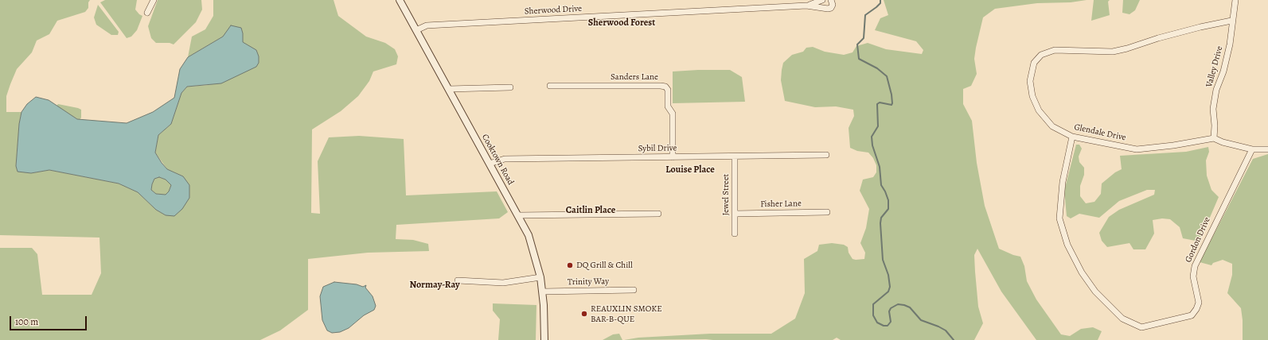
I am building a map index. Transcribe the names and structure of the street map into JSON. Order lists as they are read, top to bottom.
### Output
{
  "streets": {
    "street": [
      "Sherwood Drive",
      "Valley Drive",
      "Sanders Lane",
      "Glendale Drive",
      "Sybil Drive",
      "Cooktown Road",
      "Jewel Street",
      "Fisher Lane",
      "Gordon Drive",
      "Trinity Way"
    ]
  },
  "crossings": [
    ["Sherwood Drive", "Cooktown Road"],
    ["Valley Drive", "Glendale Drive"],
    ["Sanders Lane", "Sybil Drive"],
    ["Glendale Drive", "Gordon Drive"],
    ["Sybil Drive", "Cooktown Road"],
    ["Sybil Drive", "Jewel Street"],
    ["Cooktown Road", "Trinity Way"],
    ["Jewel Street", "Fisher Lane"]
  ],
  "districts": [
    "Sherwood Forest",
    "Louise Place",
    "Caitlin Place",
    "Normay-Ray"
  ],
  "places": ["DQ Grill & Chill", "REAUXLIN SMOKE BAR-B-QUE"],
  "scale_bar": "100 m"
}
